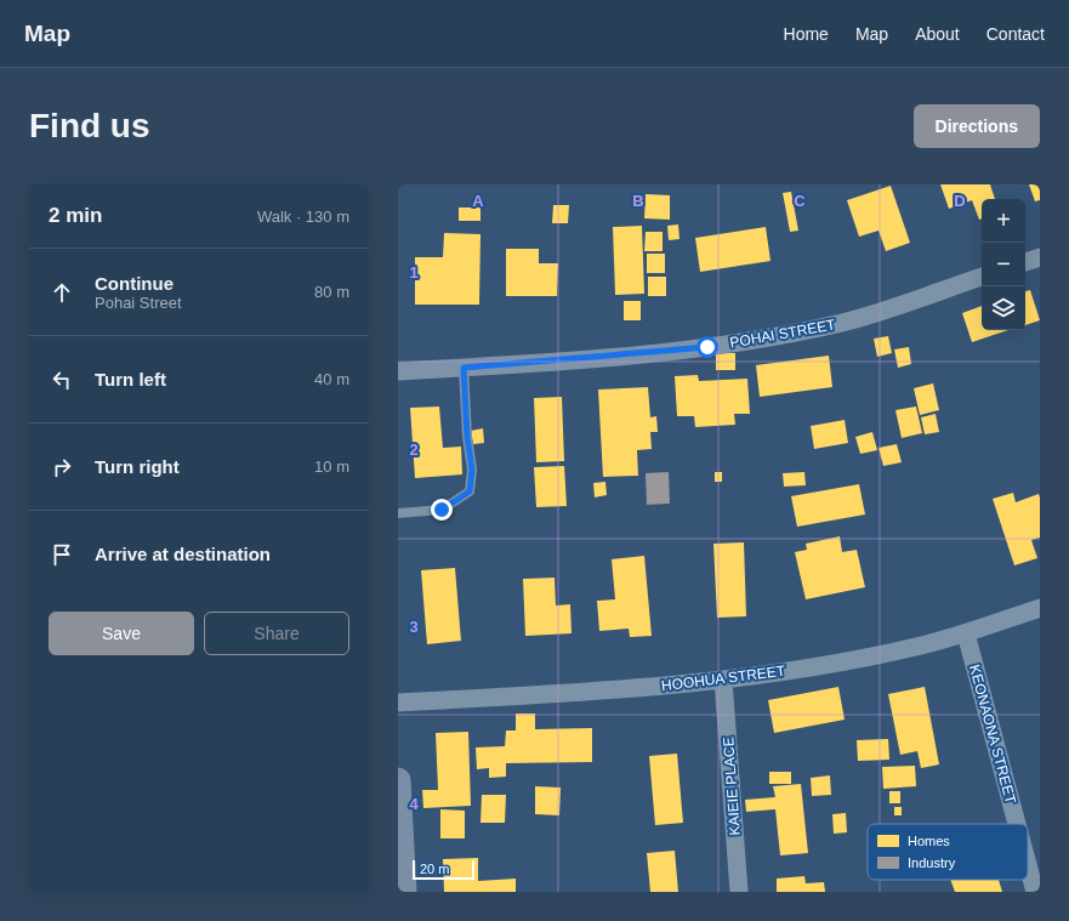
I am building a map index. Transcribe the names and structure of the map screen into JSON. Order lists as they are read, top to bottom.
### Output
{
  "streets": {
    "street": [
      "POHAI STREET",
      "HOOHUA STREET",
      "KEONAONA STREET",
      "KAIEIE PLACE"
    ]
  },
  "crossings": [
    ["HOOHUA STREET", "KEONAONA STREET"],
    ["HOOHUA STREET", "KAIEIE PLACE"]
  ],
  "legend": ["Homes", "Industry"],
  "scale_bar": "20 m",
  "page": {
    "header": "Map",
    "nav": [
      "Home",
      "Map",
      "About",
      "Contact"
    ],
    "buttons": [
      "Directions",
      ["Save", "Share"]
    ],
    "title": "Find us",
    "heading": ["2 min", "Walk · 130 m"],
    "map_buttons": ["+", "−"],
    "list": [
      ["Continue", "Pohai Street", "80 m"],
      ["Turn left", "40 m"],
      ["Turn right", "10 m"],
      "Arrive at destination"
    ],
    "scale": "20 m"
  },
  "grid": {
    "columns": [
      "A",
      "B",
      "C",
      "D"
    ],
    "rows": [
      "1",
      "2",
      "3",
      "4"
    ]
  }
}
